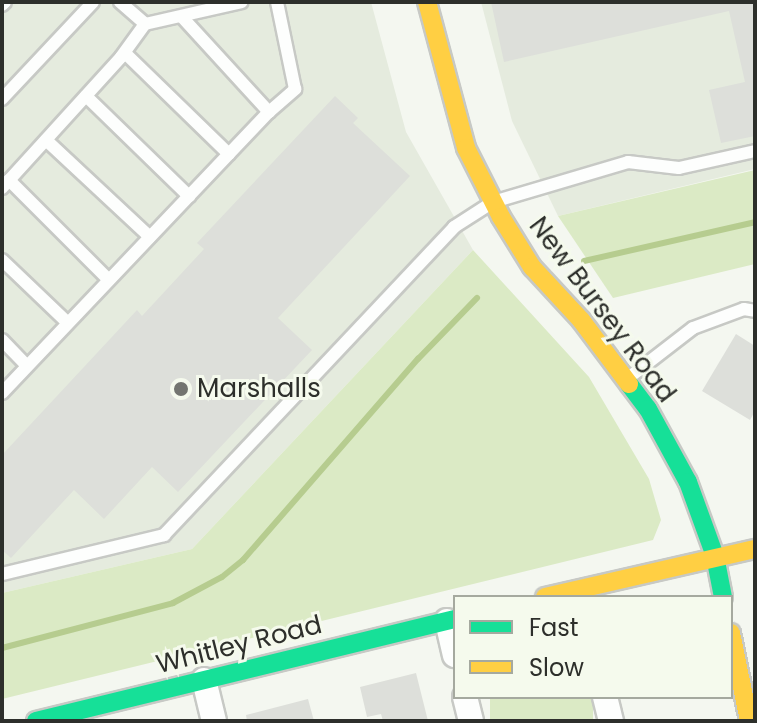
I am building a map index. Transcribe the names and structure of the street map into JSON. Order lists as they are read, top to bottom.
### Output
{
  "streets": {
    "street": ["New Bursey Road", "Whitley Road"]
  },
  "places": ["Marshalls"],
  "legend": ["Fast", "Slow"]
}
